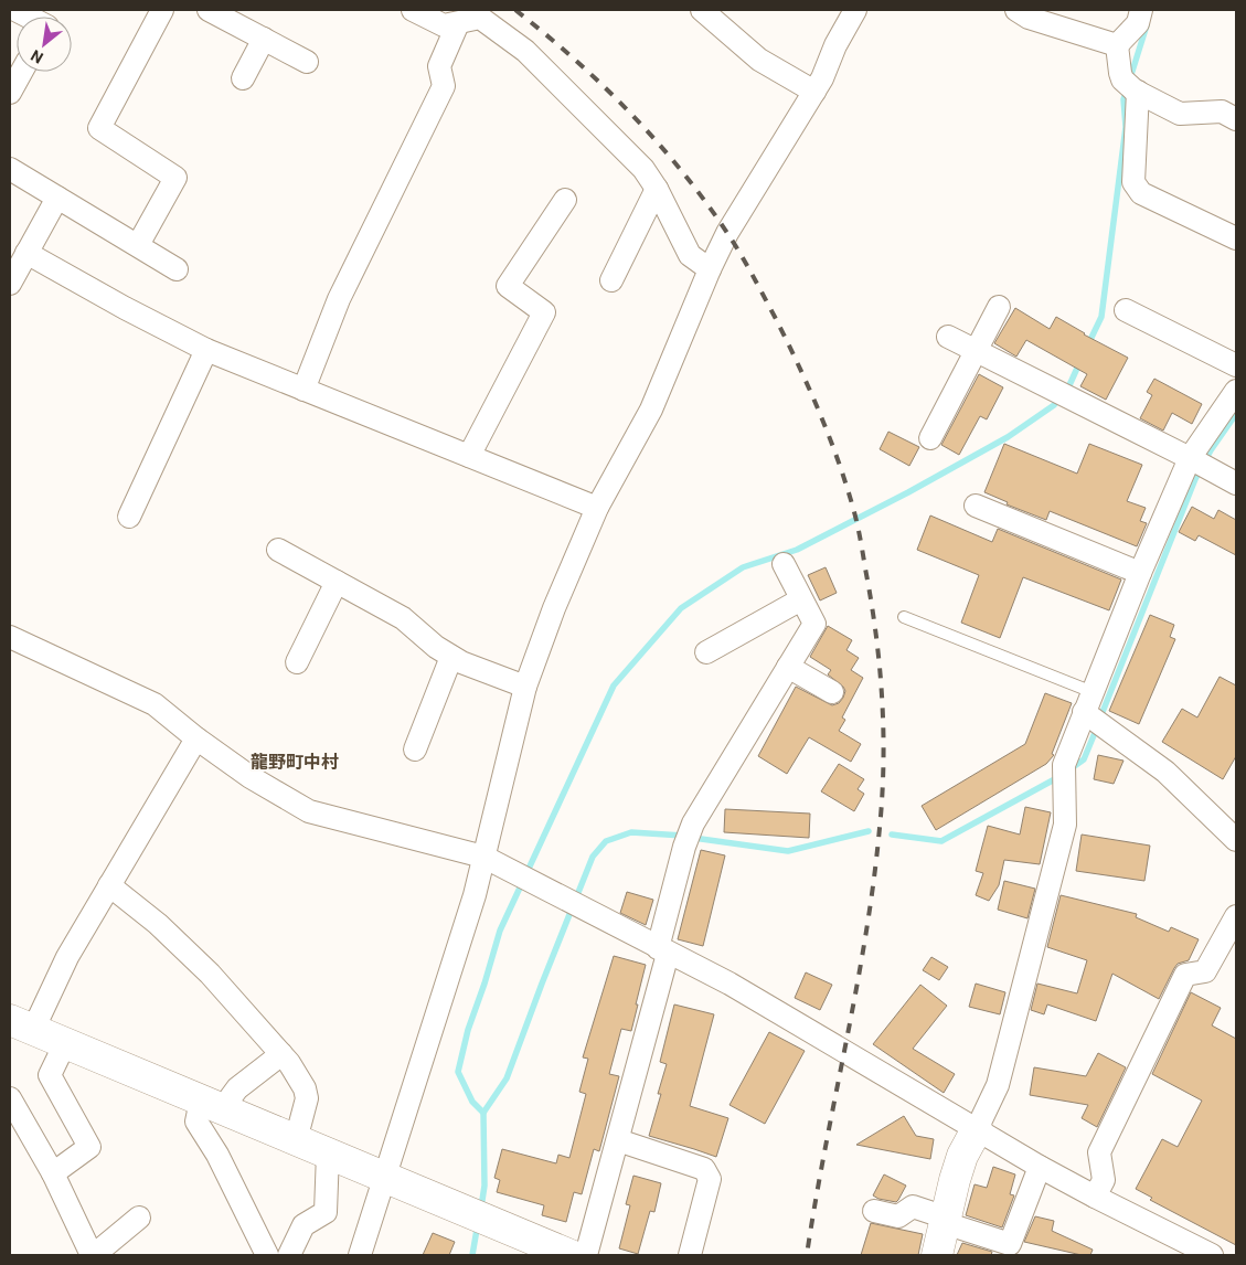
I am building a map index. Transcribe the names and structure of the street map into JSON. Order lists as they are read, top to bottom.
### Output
{
  "districts": ["龍野町中村"],
  "north": "bottom left"
}
